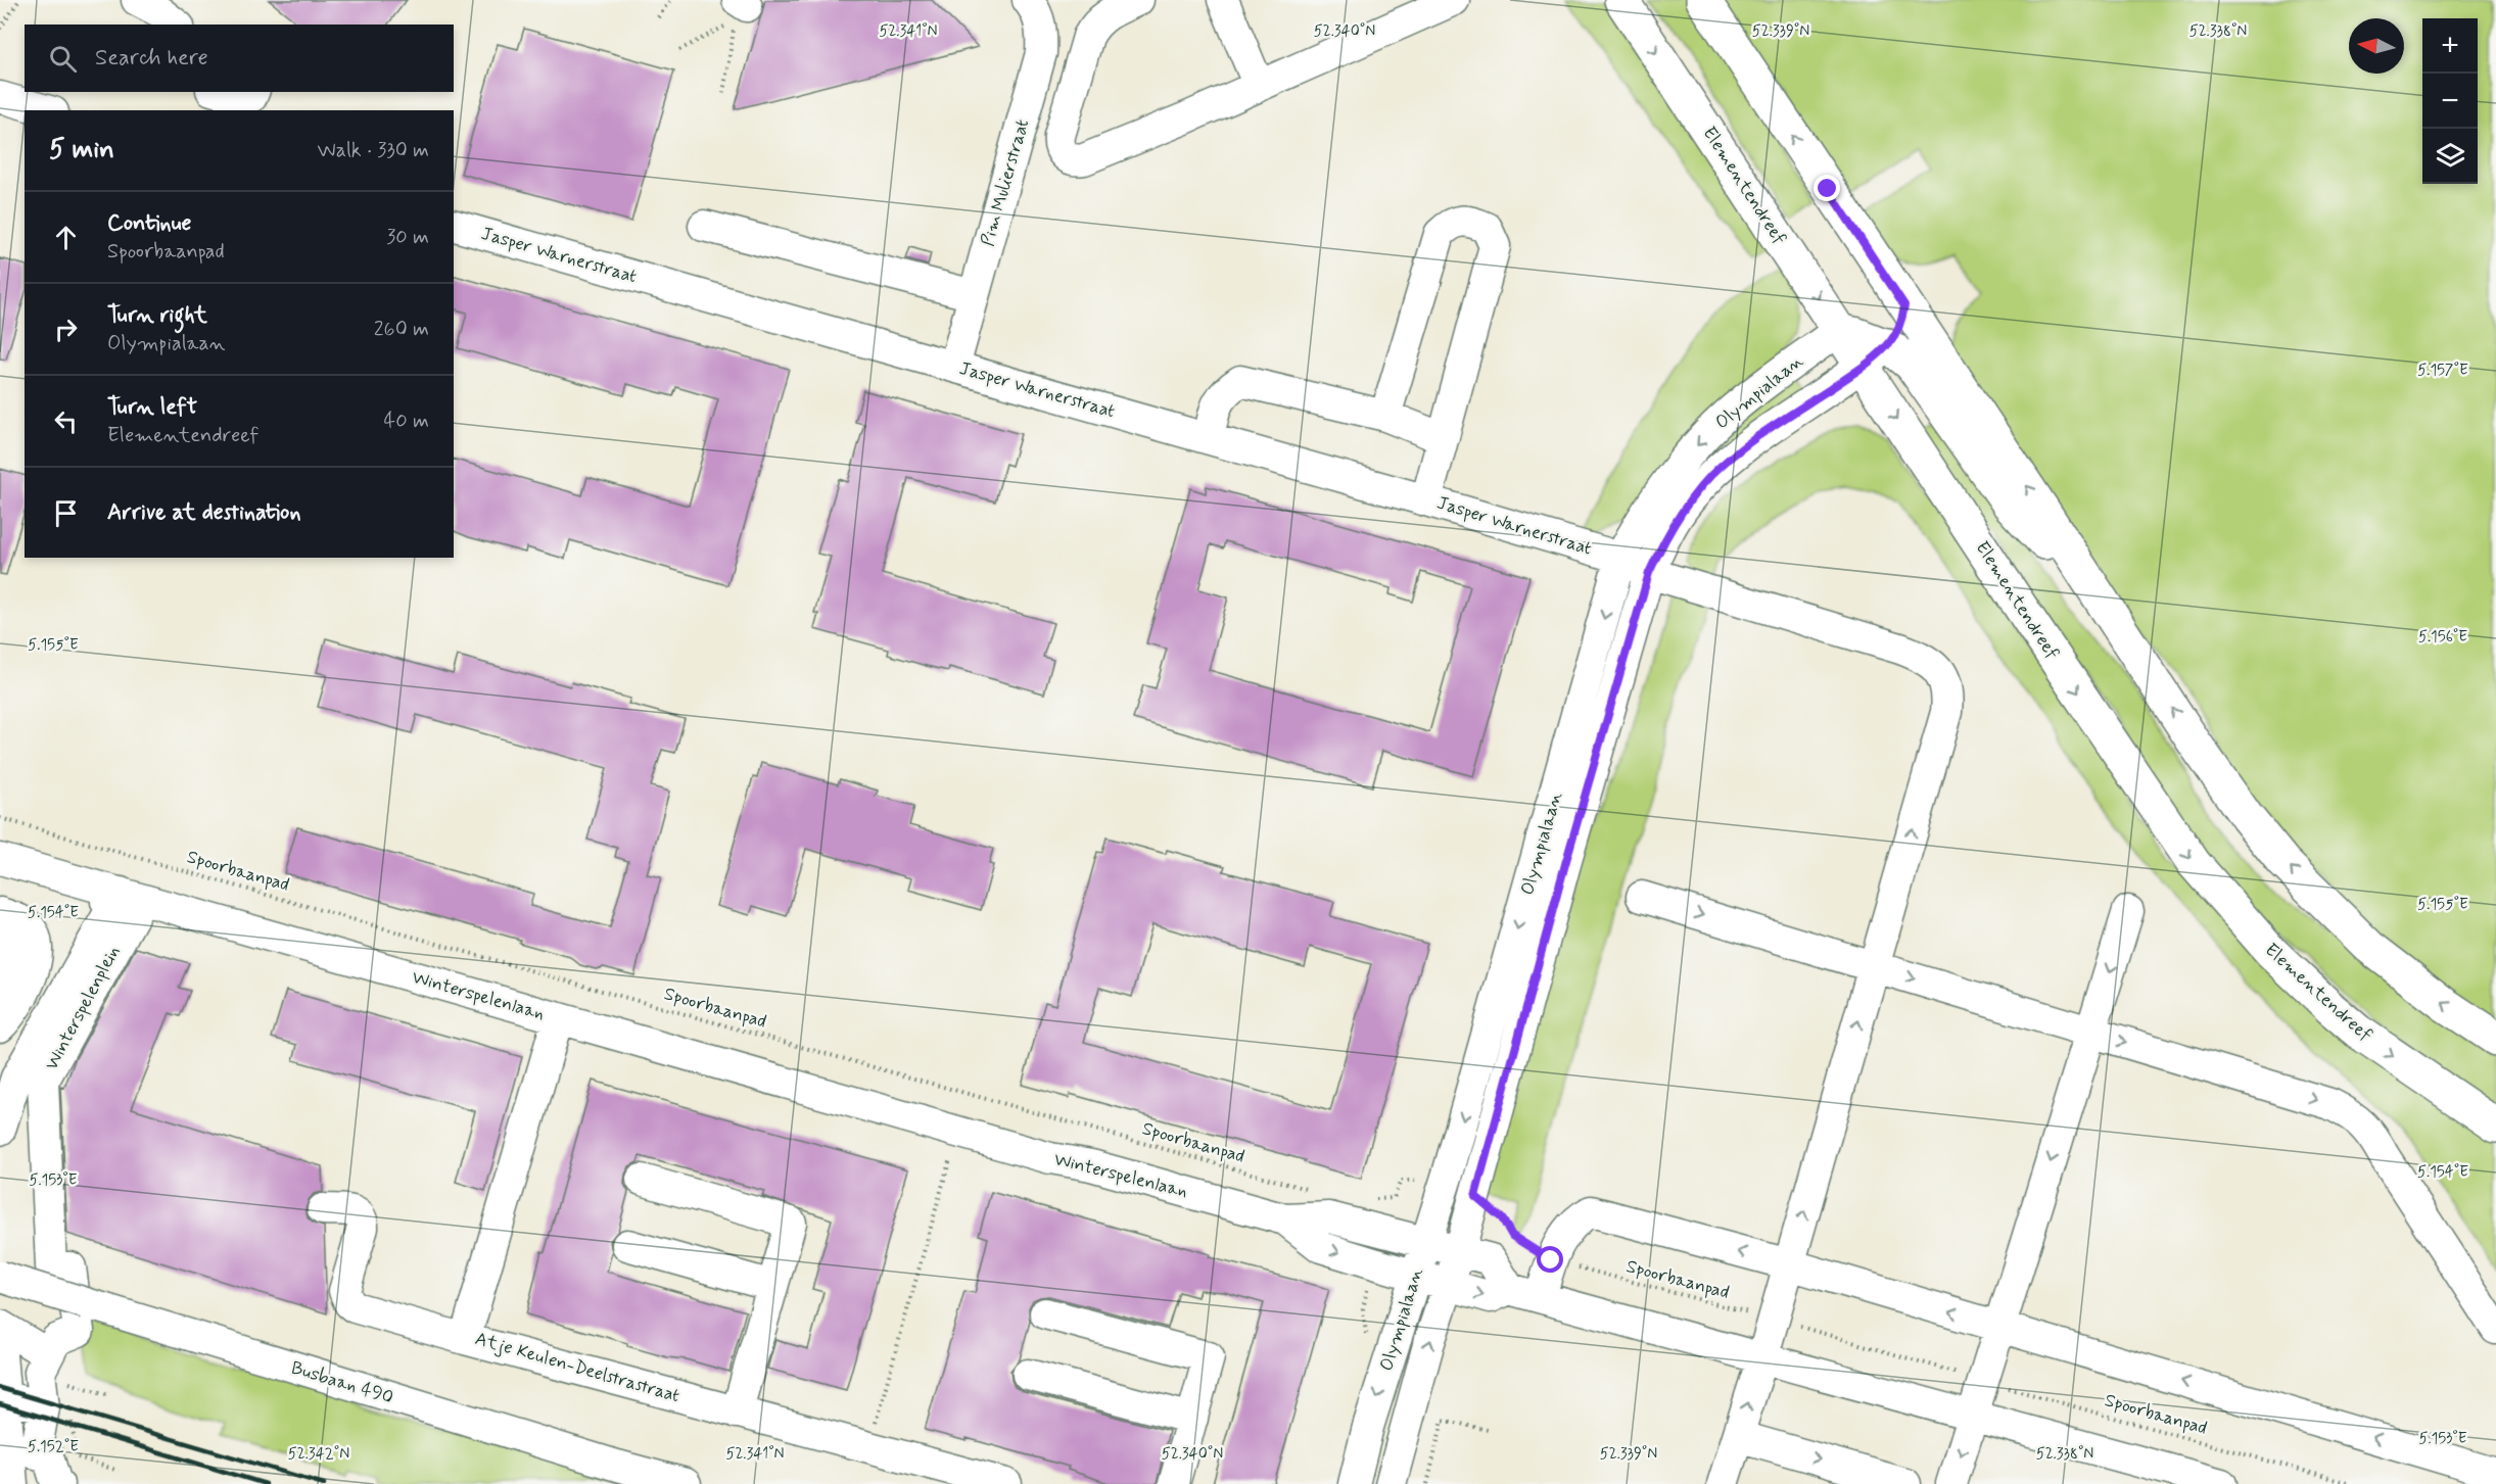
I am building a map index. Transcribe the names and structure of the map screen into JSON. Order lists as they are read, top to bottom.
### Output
{
  "streets": {
    "main road": ["Elementendreef"],
    "street": [
      "Pim Mulierstraat",
      "Jasper Warnerstraat",
      "Olympialaan",
      "Winterspelenlaan",
      "Winterspelenplein",
      "Atje Keulen-Deelstrastraat",
      "Busbaan 490"
    ],
    "path": ["Spoorbaanpad"]
  },
  "crossings": [
    ["Pim Mulierstraat", "Jasper Warnerstraat"],
    ["Elementendreef", "Olympialaan"],
    ["Jasper Warnerstraat", "Olympialaan"],
    ["Jasper Warnerstraat", "Spoorbaanpad"],
    ["Olympialaan", "Spoorbaanpad"],
    ["Olympialaan", "Winterspelenlaan"],
    ["Winterspelenlaan", "Winterspelenplein"],
    ["Winterspelenlaan", "Atje Keulen-Deelstrastraat"]
  ],
  "north": "left",
  "page": {
    "map_buttons": ["+", "−"],
    "search": "Search here",
    "heading": ["5 min", "Walk · 330 m"],
    "list": [
      ["Continue", "Spoorbaanpad", "30 m"],
      ["Turn right", "Olympialaan", "260 m"],
      ["Turn left", "Elementendreef", "40 m"],
      "Arrive at destination"
    ]
  },
  "coordinates": [
    "52.341°N",
    "52.340°N",
    "52.339°N",
    "52.338°N",
    "5.157°E",
    "5.156°E",
    "5.155°E",
    "5.154°E",
    "5.153°E",
    "5.152°E",
    "52.342°N"
  ]
}
